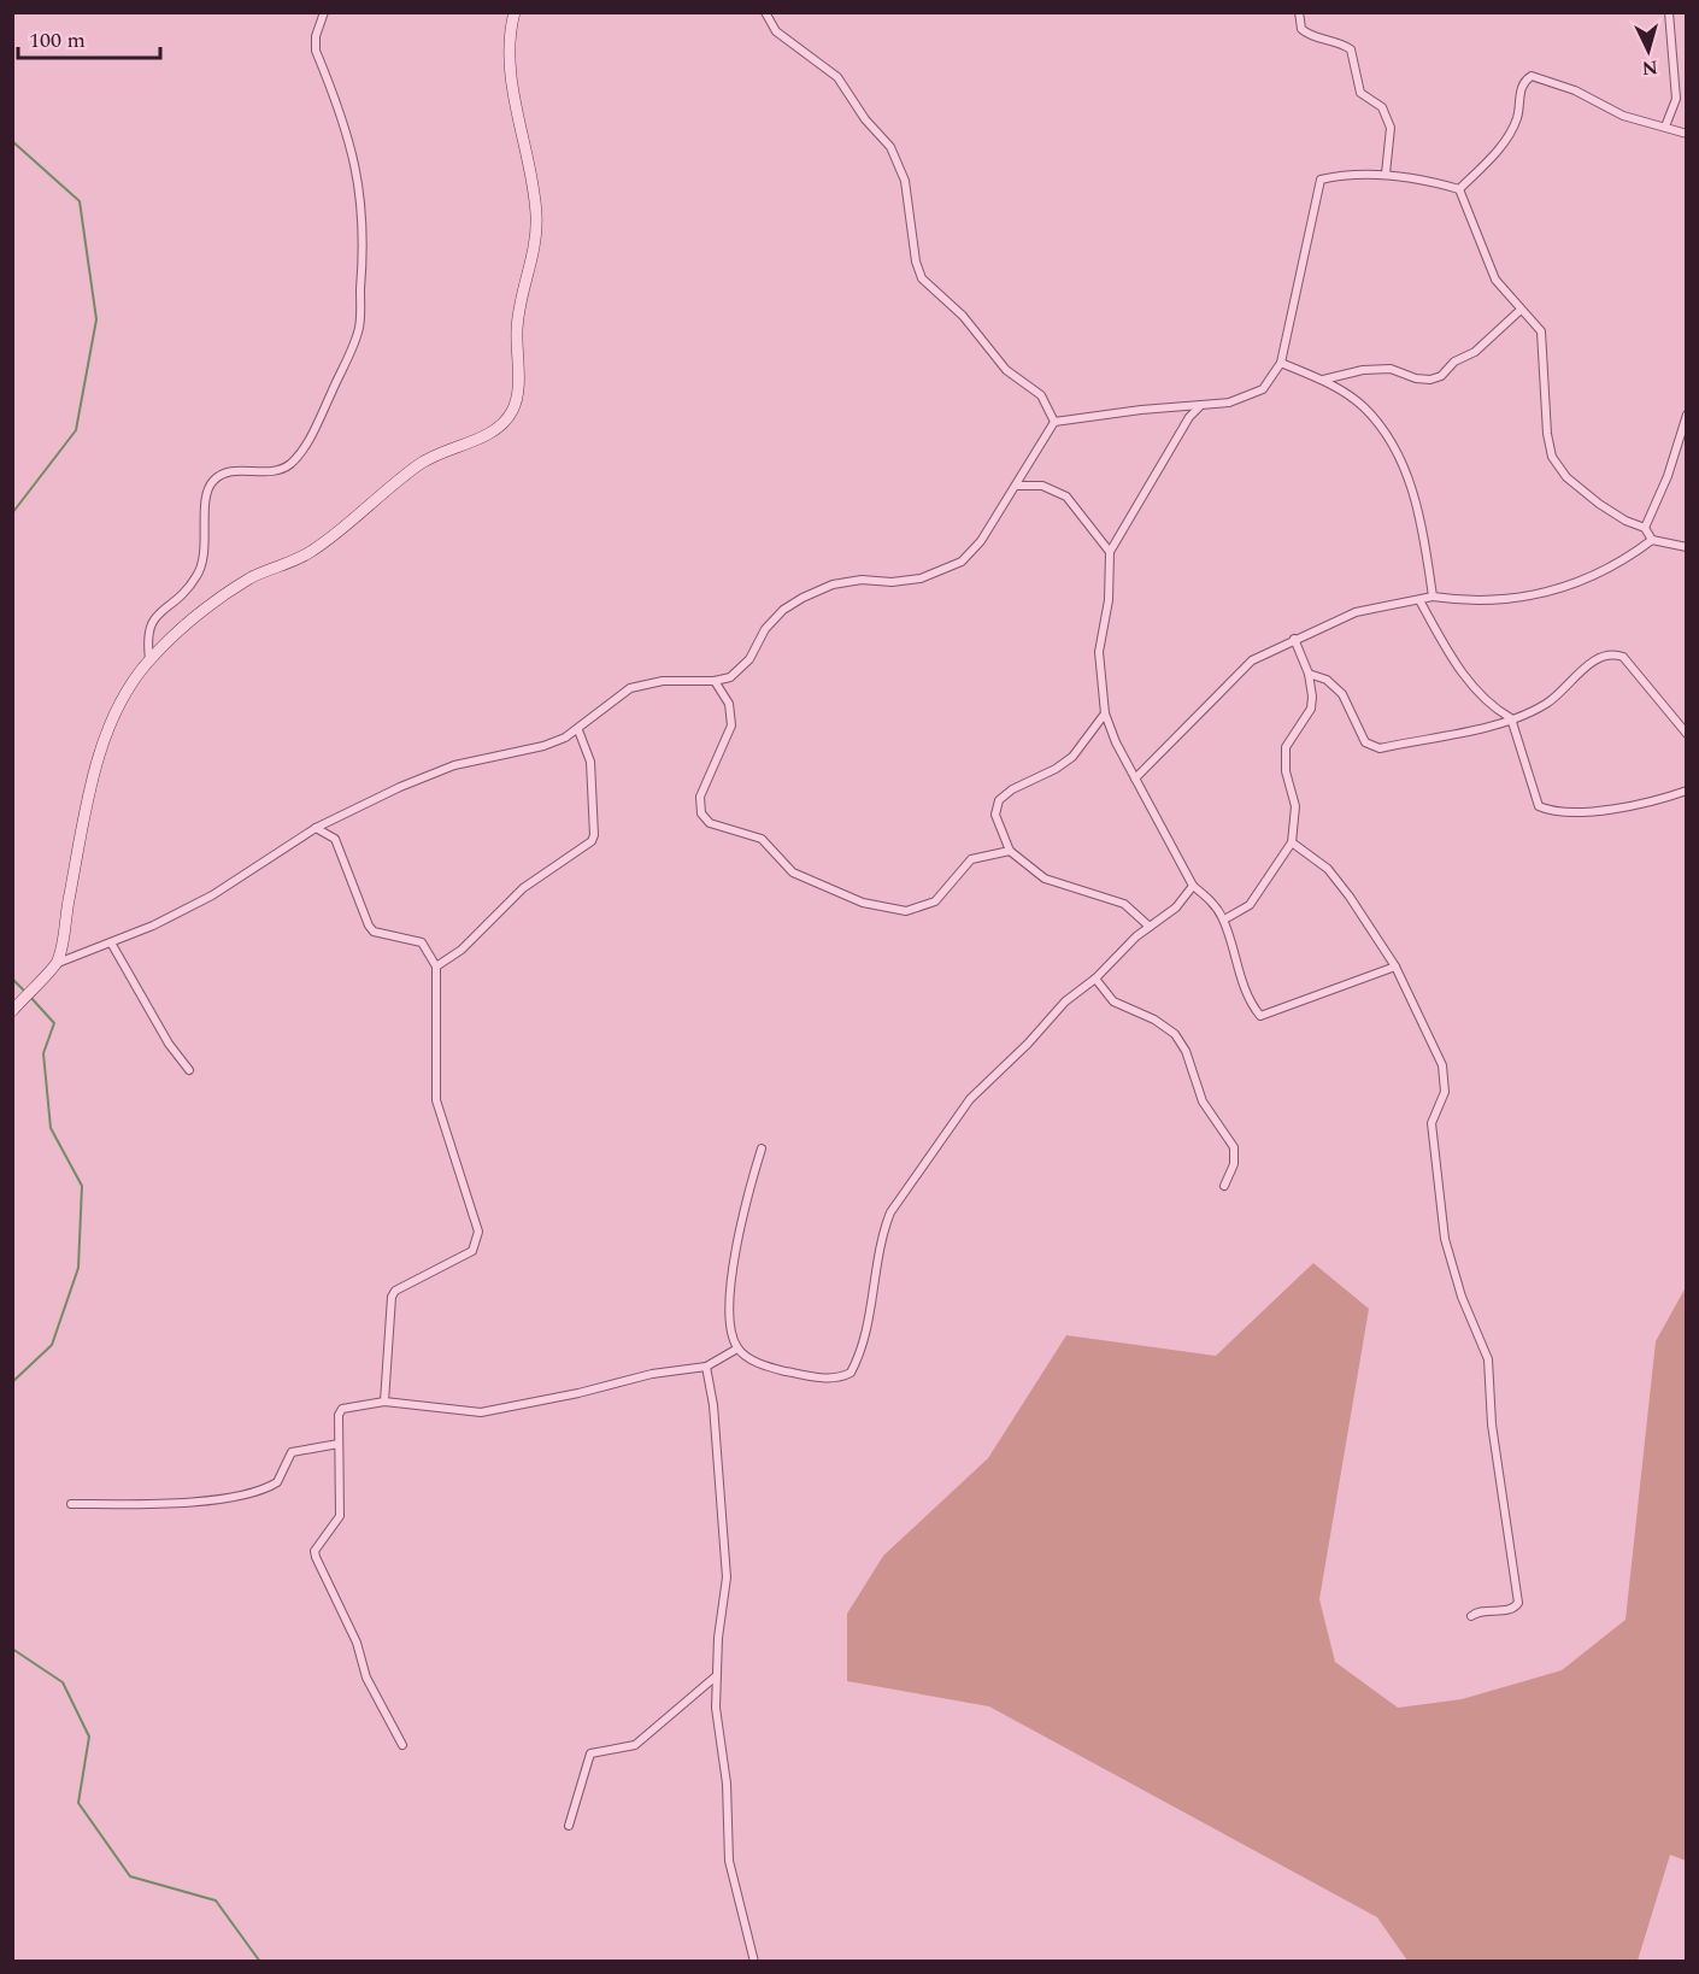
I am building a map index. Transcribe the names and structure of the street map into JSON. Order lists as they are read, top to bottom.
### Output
{
  "scale_bar": "100 m",
  "north": "bottom"
}
